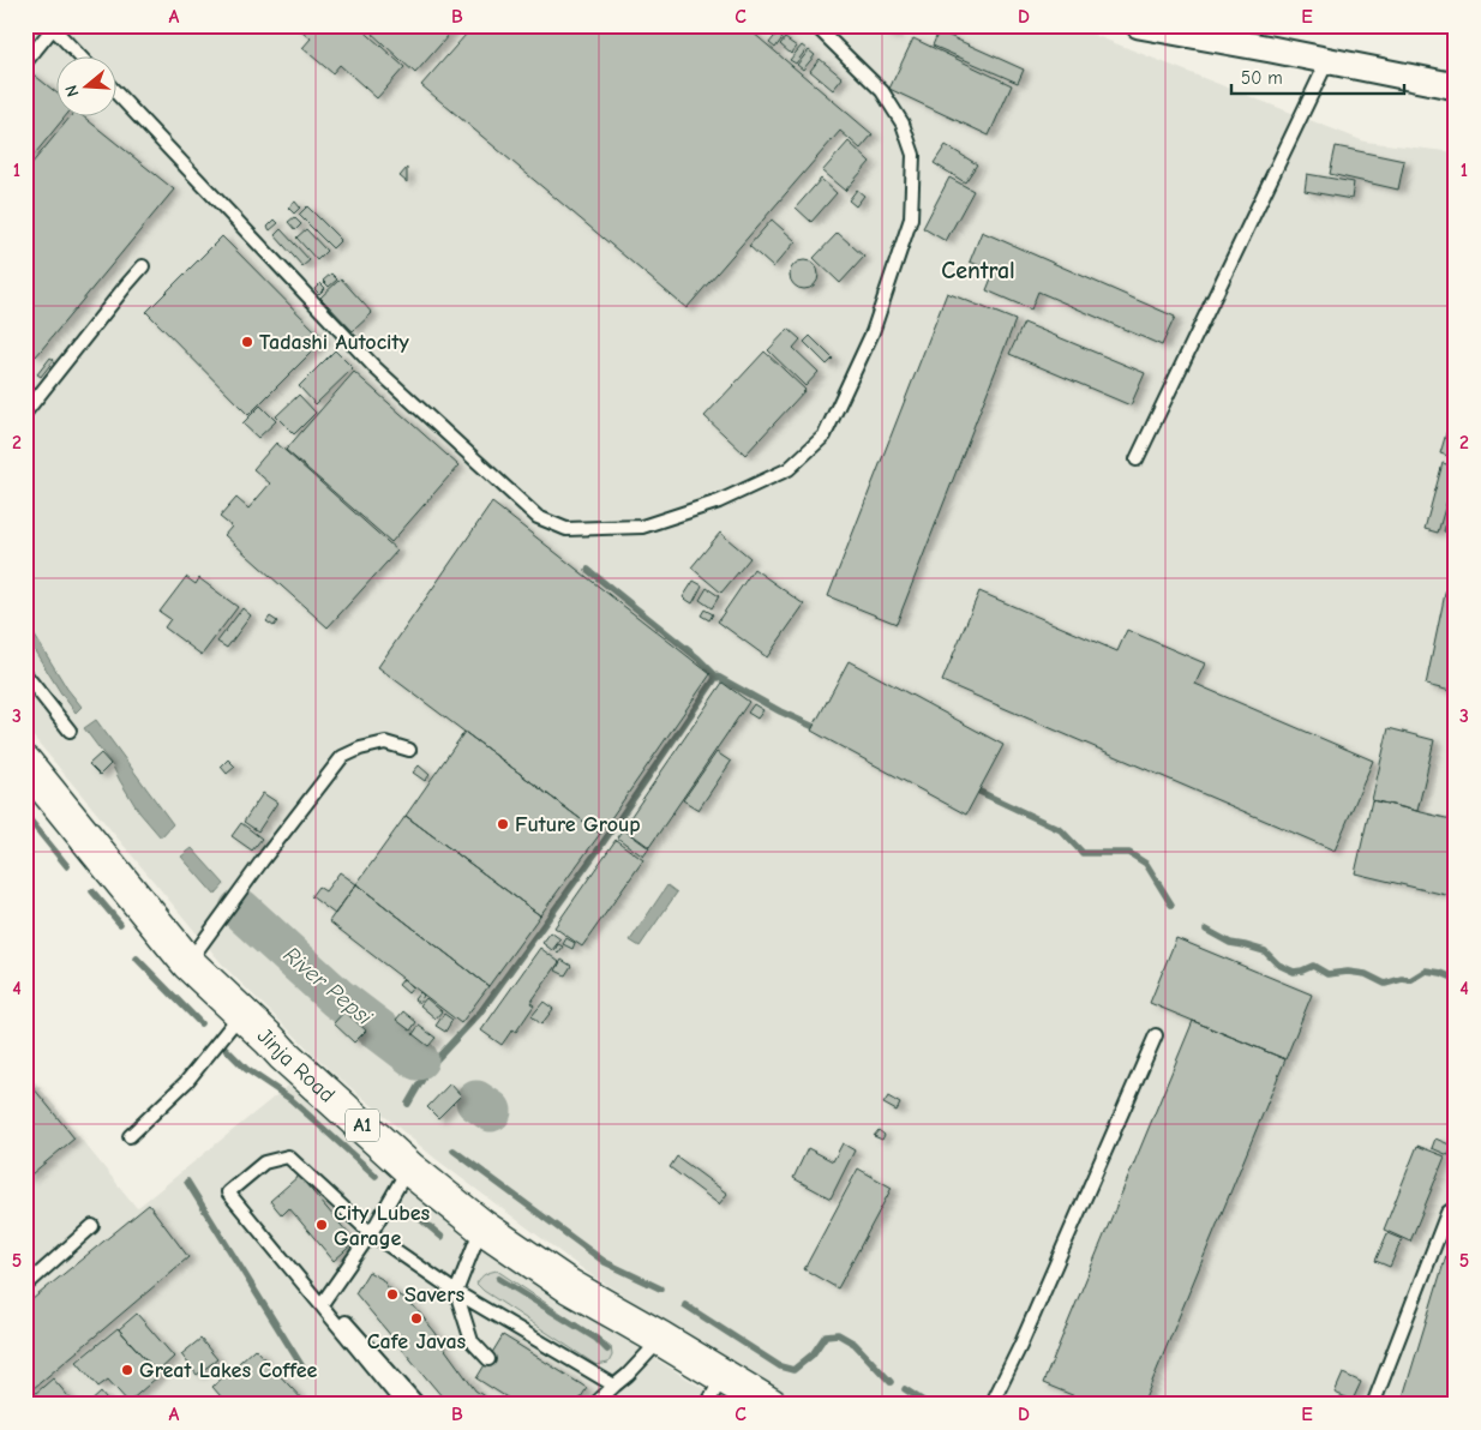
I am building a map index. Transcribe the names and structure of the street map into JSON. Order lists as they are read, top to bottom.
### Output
{
  "streets": {
    "highway": ["Jinja Road", "A1"]
  },
  "districts": ["Central"],
  "water": ["River Pepsi"],
  "places": [
    "Tadashi Autocity",
    "Future Group",
    "City Lubes Garage",
    "Savers",
    "Cafe Javas",
    "Great Lakes Coffee"
  ],
  "scale_bar": "50 m",
  "north": "left",
  "grid": {
    "columns": [
      "A",
      "B",
      "C",
      "D",
      "E"
    ],
    "rows": [
      "1",
      "2",
      "3",
      "4",
      "5"
    ]
  }
}
